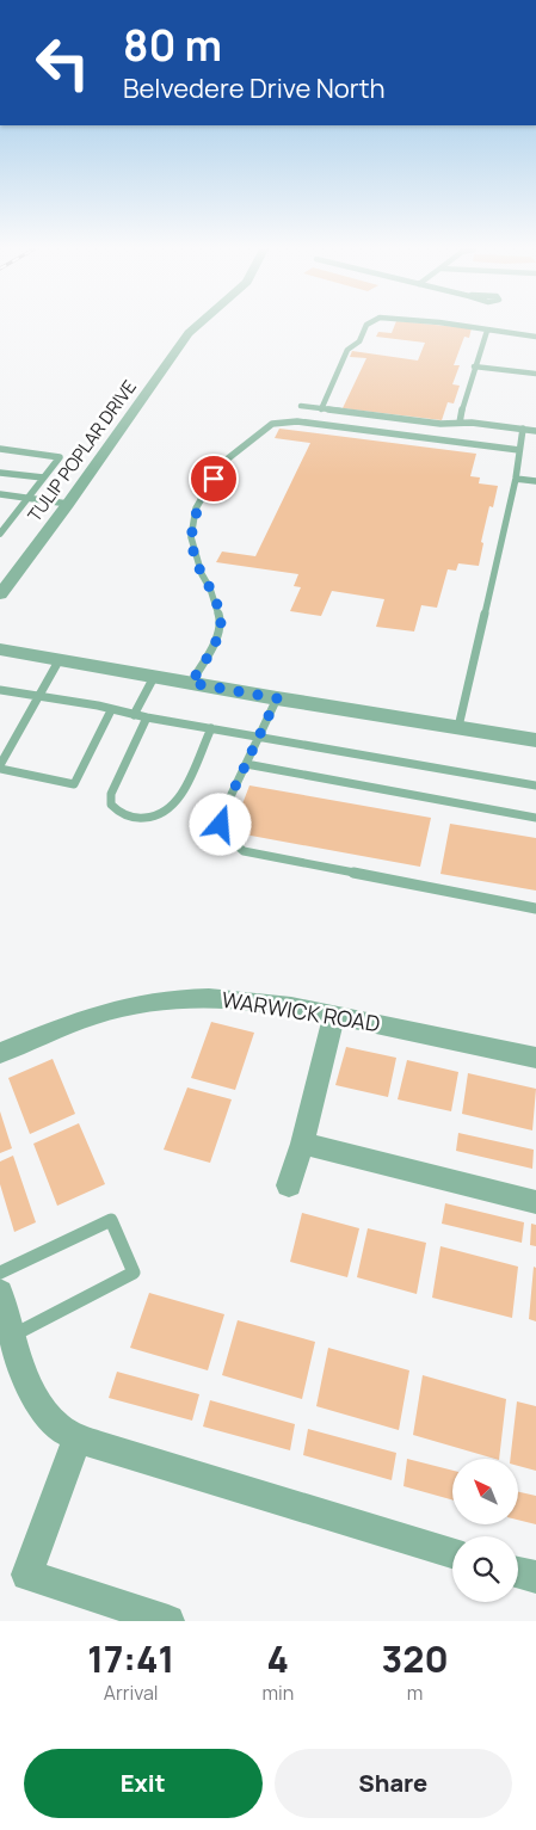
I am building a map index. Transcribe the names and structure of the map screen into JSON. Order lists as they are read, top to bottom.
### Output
{
  "streets": {
    "street": ["TULIP POPLAR DRIVE", "WARWICK ROAD"]
  },
  "north": "top left",
  "page": {
    "turn": ["80 m", "Belvedere Drive North"],
    "eta": [
      "17:41",
      "Arrival",
      "4",
      "min",
      "320",
      "m"
    ],
    "buttons": ["Exit", "Share"]
  }
}
